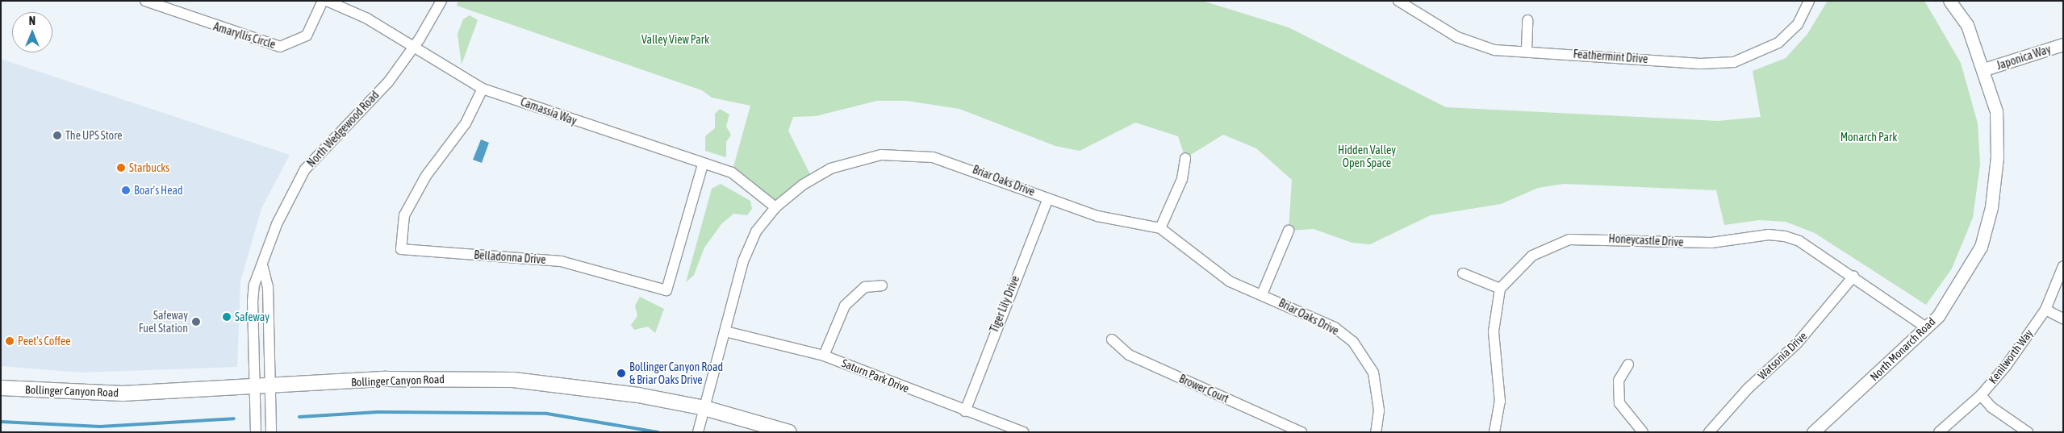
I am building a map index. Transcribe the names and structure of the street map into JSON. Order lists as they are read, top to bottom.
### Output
{
  "streets": {
    "main road": ["Bollinger Canyon Road"],
    "street": [
      "Amaryllis Circle",
      "Feathermint Drive",
      "Japonica Way",
      "Camassia Way",
      "North Wedgewood Road",
      "Briar Oaks Drive",
      "Honeycastle Drive",
      "Belladonna Drive",
      "Tiger Lily Drive",
      "North Monarch Road",
      "Watsonia Drive",
      "Kenilworth Way",
      "Saturn Park Drive",
      "Brower Court"
    ]
  },
  "crossings": [
    ["Japonica Way", "North Monarch Road"],
    ["Camassia Way", "North Wedgewood Road"],
    ["Camassia Way", "Briar Oaks Drive"],
    ["Camassia Way", "Belladonna Drive"],
    ["North Wedgewood Road", "Bollinger Canyon Road"],
    ["Briar Oaks Drive", "Tiger Lily Drive"],
    ["Briar Oaks Drive", "Saturn Park Drive"],
    ["Briar Oaks Drive", "Bollinger Canyon Road"],
    ["Honeycastle Drive", "North Monarch Road"],
    ["Honeycastle Drive", "Watsonia Drive"],
    ["Tiger Lily Drive", "Saturn Park Drive"]
  ],
  "parks": ["Valley View Park", "Monarch Park", "Hidden Valley Open Space"],
  "places": [
    "The UPS Store",
    "Starbucks",
    "Boar's Head",
    "Safeway",
    "Safeway Fuel Station",
    "Peet's Coffee",
    "Bollinger Canyon Road & Briar Oaks Drive"
  ],
  "north": "top"
}
